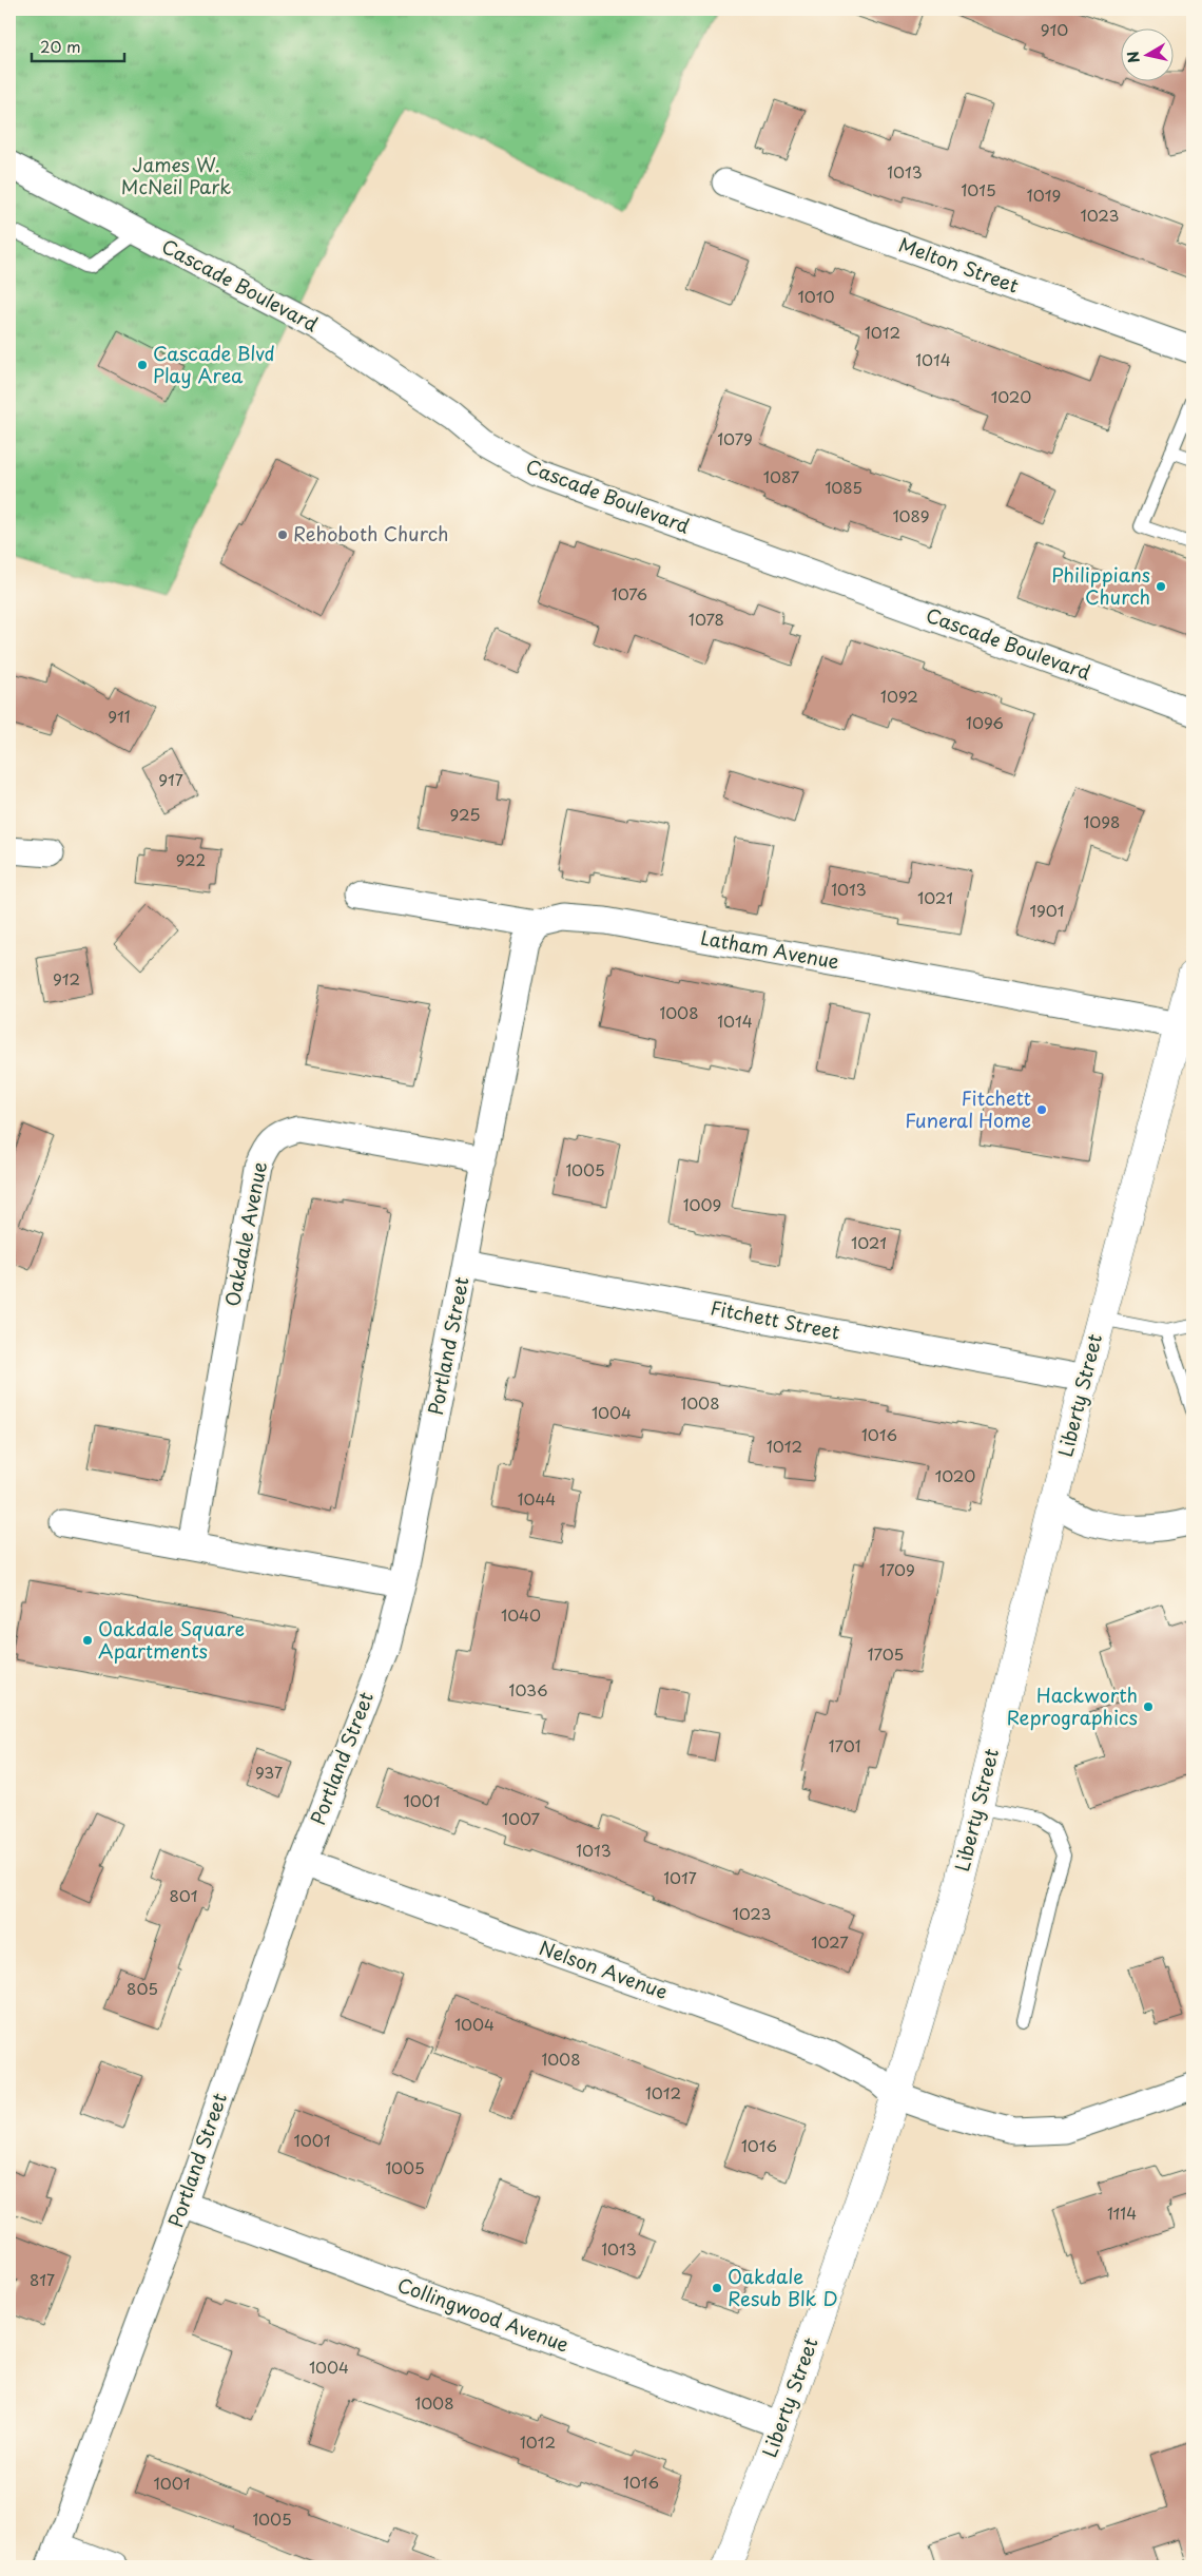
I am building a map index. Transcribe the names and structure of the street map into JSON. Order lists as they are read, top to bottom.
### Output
{
  "streets": {
    "main road": ["Liberty Street"],
    "street": [
      "Melton Street",
      "Cascade Boulevard",
      "Latham Avenue",
      "Oakdale Avenue",
      "Fitchett Street",
      "Portland Street",
      "Nelson Avenue",
      "Collingwood Avenue"
    ]
  },
  "crossings": [
    ["Latham Avenue", "Portland Street"],
    ["Latham Avenue", "Liberty Street"],
    ["Oakdale Avenue", "Portland Street"],
    ["Fitchett Street", "Portland Street"],
    ["Fitchett Street", "Liberty Street"],
    ["Portland Street", "Nelson Avenue"],
    ["Portland Street", "Collingwood Avenue"],
    ["Liberty Street", "Nelson Avenue"],
    ["Liberty Street", "Collingwood Avenue"]
  ],
  "parks": ["James W. McNeil Park"],
  "places": [
    "Cascade Blvd Play Area",
    "Rehoboth Church",
    "Philippians Church",
    "Fitchett Funeral Home",
    "Oakdale Square Apartments",
    "Hackworth Reprographics",
    "Oakdale Resub Blk D"
  ],
  "house_numbers": [
    "910",
    "1013",
    "1015",
    "1019",
    "1023",
    "1010",
    "1012",
    "1014",
    "1020",
    "1079",
    "1087",
    "1085",
    "1089",
    "1076",
    "1078",
    "1092",
    "911",
    "1096",
    "917",
    "925",
    "1098",
    "922",
    "1013",
    "1021",
    "1901",
    "912",
    "1008",
    "1014",
    "1005",
    "1009",
    "1021",
    "1008",
    "1004",
    "1016",
    "1012",
    "1020",
    "1044",
    "1709",
    "1040",
    "1705",
    "1036",
    "1701",
    "937",
    "1001",
    "1007",
    "1013",
    "1017",
    "801",
    "1023",
    "1027",
    "805",
    "1004",
    "1008",
    "1012",
    "1001",
    "1016",
    "1005",
    "1114",
    "1013",
    "817",
    "1004",
    "1008",
    "1012",
    "1016",
    "1001",
    "1005"
  ],
  "scale_bar": "20 m",
  "north": "left"
}
